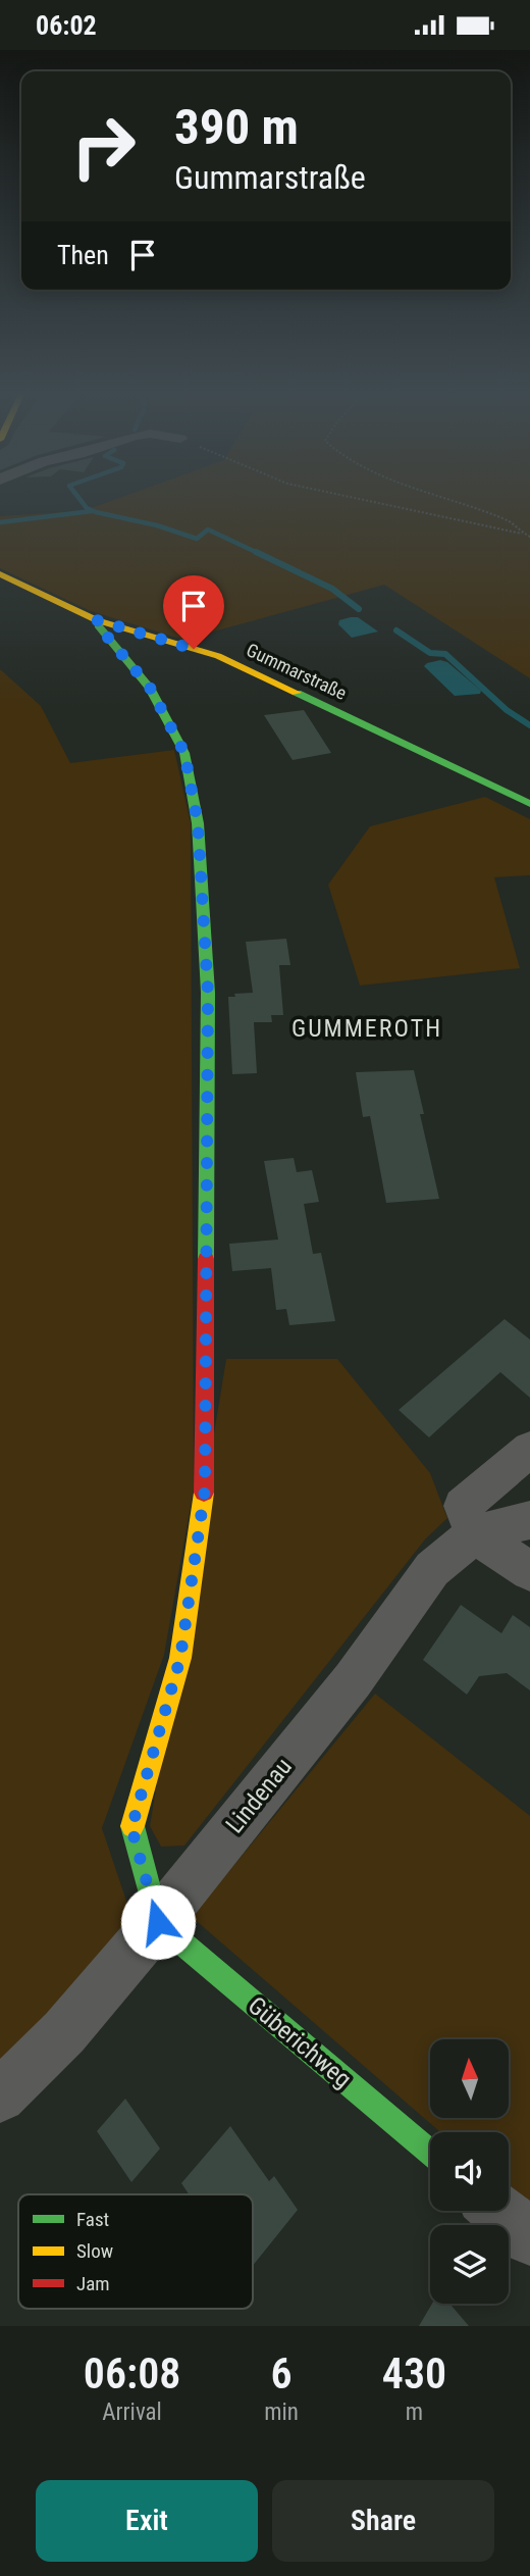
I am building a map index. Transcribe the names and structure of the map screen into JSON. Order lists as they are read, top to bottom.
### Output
{
  "streets": {
    "street": ["Gummarstraße", "Lindenau", "Güberichweg"]
  },
  "crossings": [
    ["Lindenau", "Güberichweg"]
  ],
  "districts": ["GUMMEROTH"],
  "legend": ["Fast", "Slow", "Jam"],
  "north": "top",
  "page": {
    "status": "06:02",
    "turn": ["390 m", "Gummarstraße"],
    "then": "Then",
    "eta": [
      "06:08",
      "Arrival",
      "6",
      "min",
      "430",
      "m"
    ],
    "buttons": ["Exit", "Share"]
  }
}
